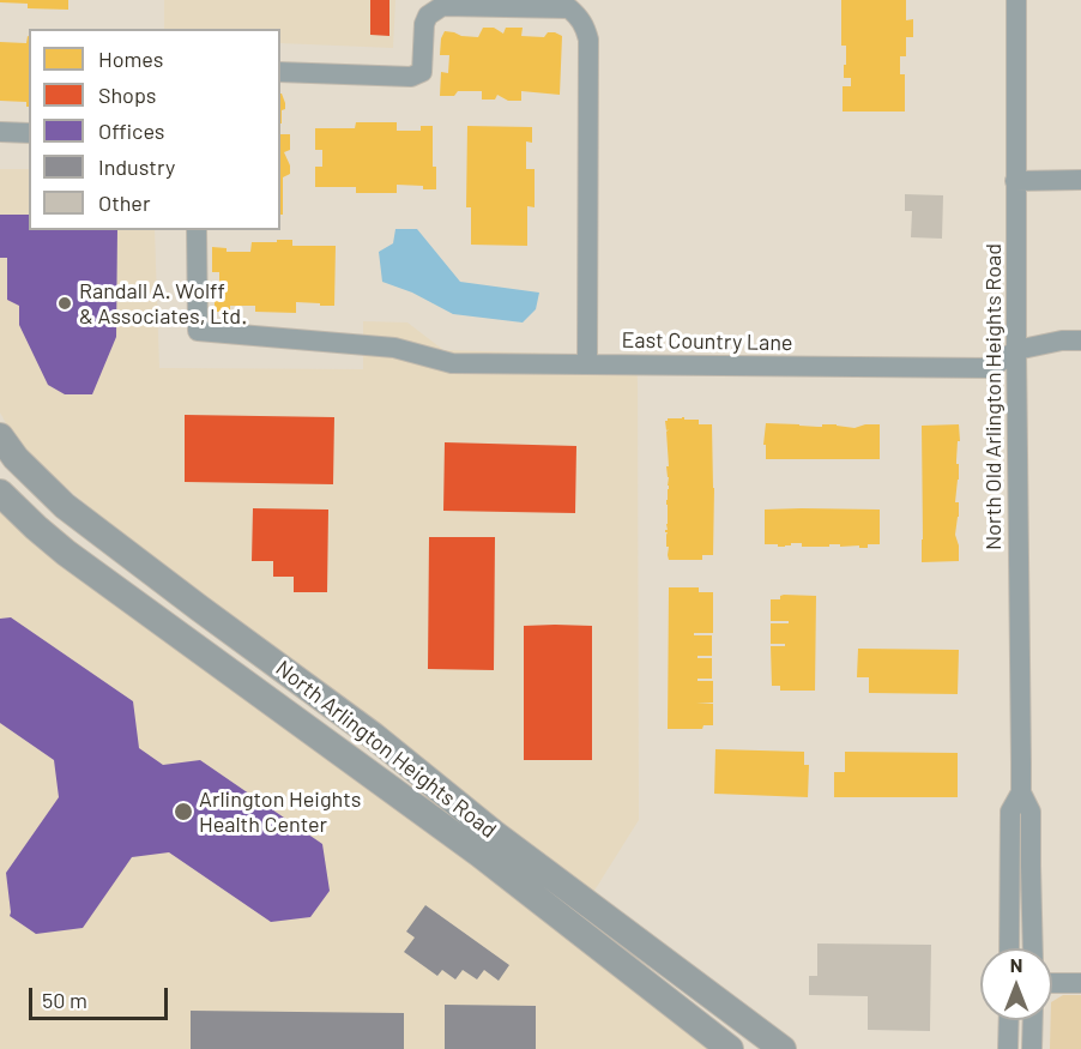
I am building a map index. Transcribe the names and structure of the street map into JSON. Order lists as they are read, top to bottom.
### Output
{
  "streets": {
    "main road": ["North Arlington Heights Road"],
    "street": ["East Country Lane", "North Old Arlington Heights Road"]
  },
  "crossings": [
    ["East Country Lane", "North Old Arlington Heights Road"]
  ],
  "places": ["Randall A. Wolff & Associates, Ltd.", "Arlington Heights Health Center"],
  "legend": [
    "Homes",
    "Shops",
    "Offices",
    "Industry",
    "Other"
  ],
  "scale_bar": "50 m",
  "north": "top"
}
